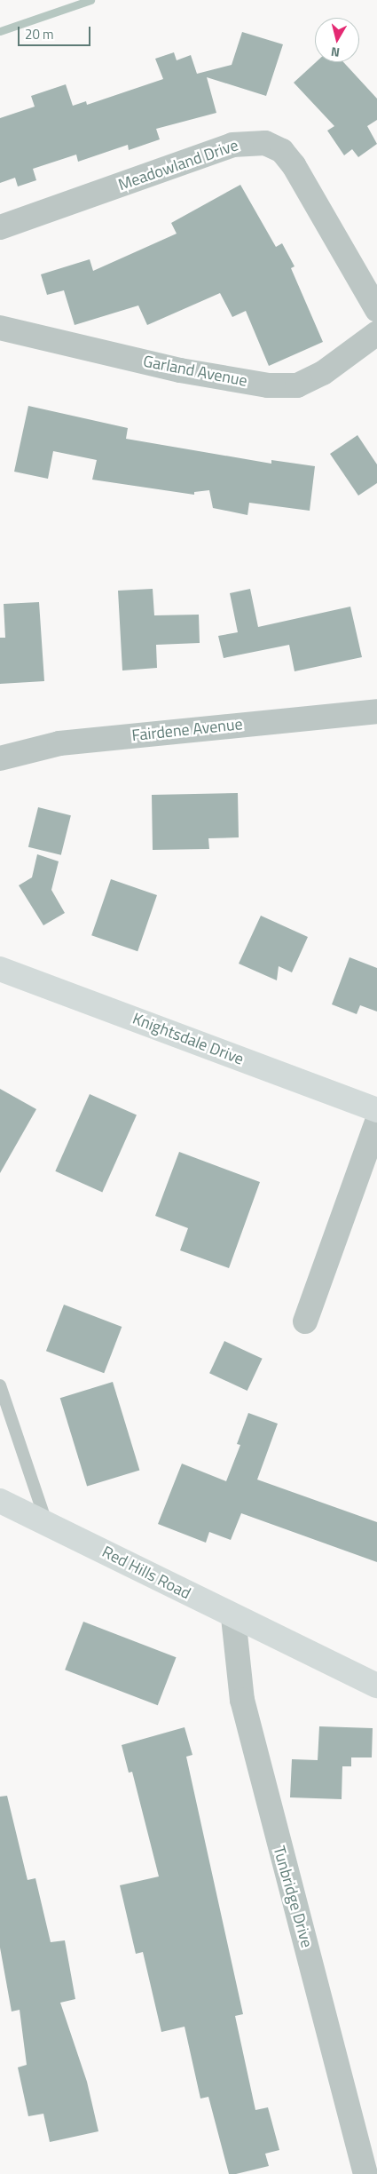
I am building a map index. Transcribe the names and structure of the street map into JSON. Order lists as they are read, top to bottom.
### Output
{
  "streets": {
    "street": [
      "Meadowland Drive",
      "Garland Avenue",
      "Fairdene Avenue",
      "Knightsdale Drive",
      "Red Hills Road",
      "Tunbridge Drive"
    ]
  },
  "crossings": [
    ["Red Hills Road", "Tunbridge Drive"]
  ],
  "scale_bar": "20 m",
  "north": "bottom"
}
